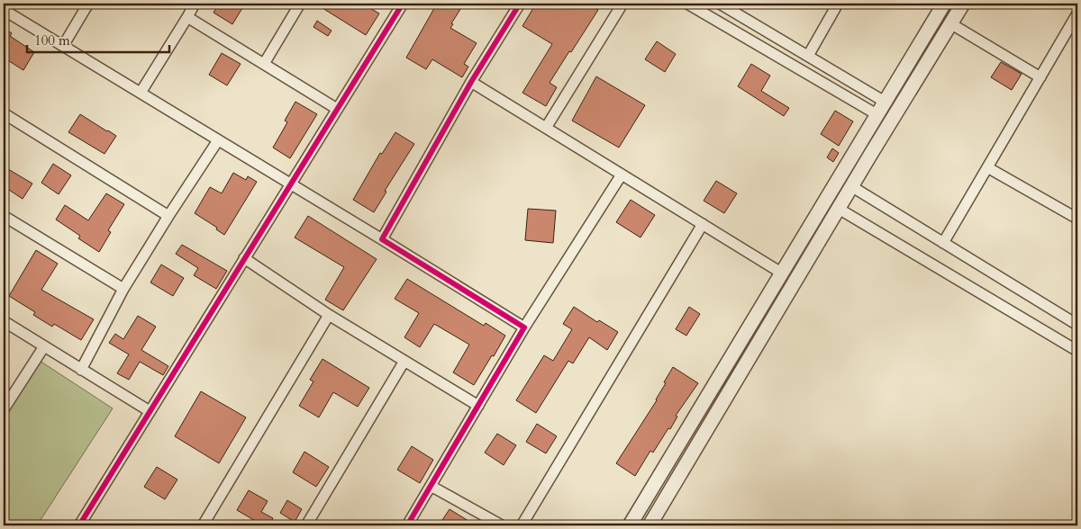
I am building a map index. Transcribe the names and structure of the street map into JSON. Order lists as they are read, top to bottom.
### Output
{
  "scale_bar": "100 m"
}
